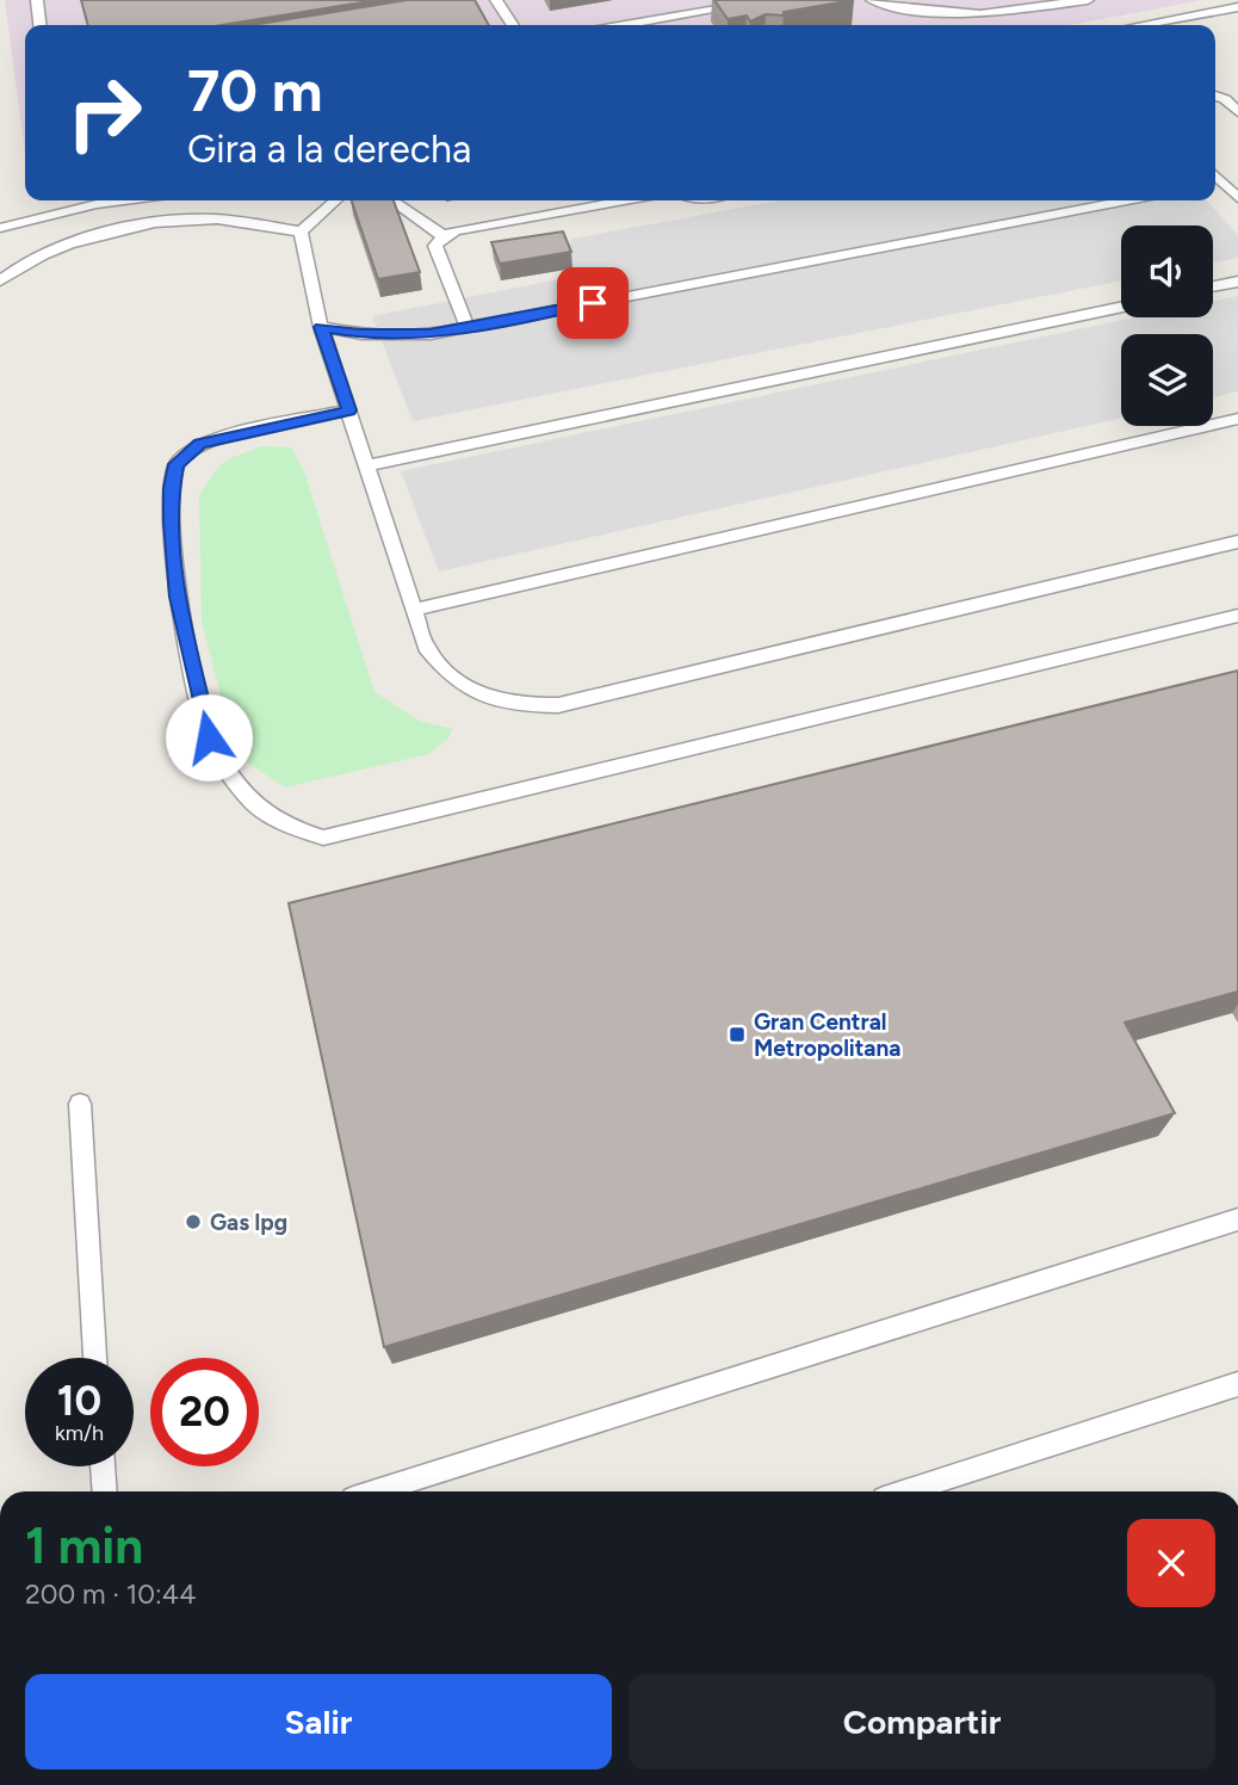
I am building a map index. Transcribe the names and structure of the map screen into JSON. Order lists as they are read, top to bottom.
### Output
{
  "places": {
    "transit": ["Gran Central Metropolitana"],
    "other": ["Gas lpg"]
  },
  "page": {
    "turn": ["70 m", "Gira a la derecha"],
    "speed": "10 km/h",
    "limit": "20",
    "heading": ["1 min", "200 m · 10:44"],
    "buttons": ["Salir", "Compartir"]
  }
}
